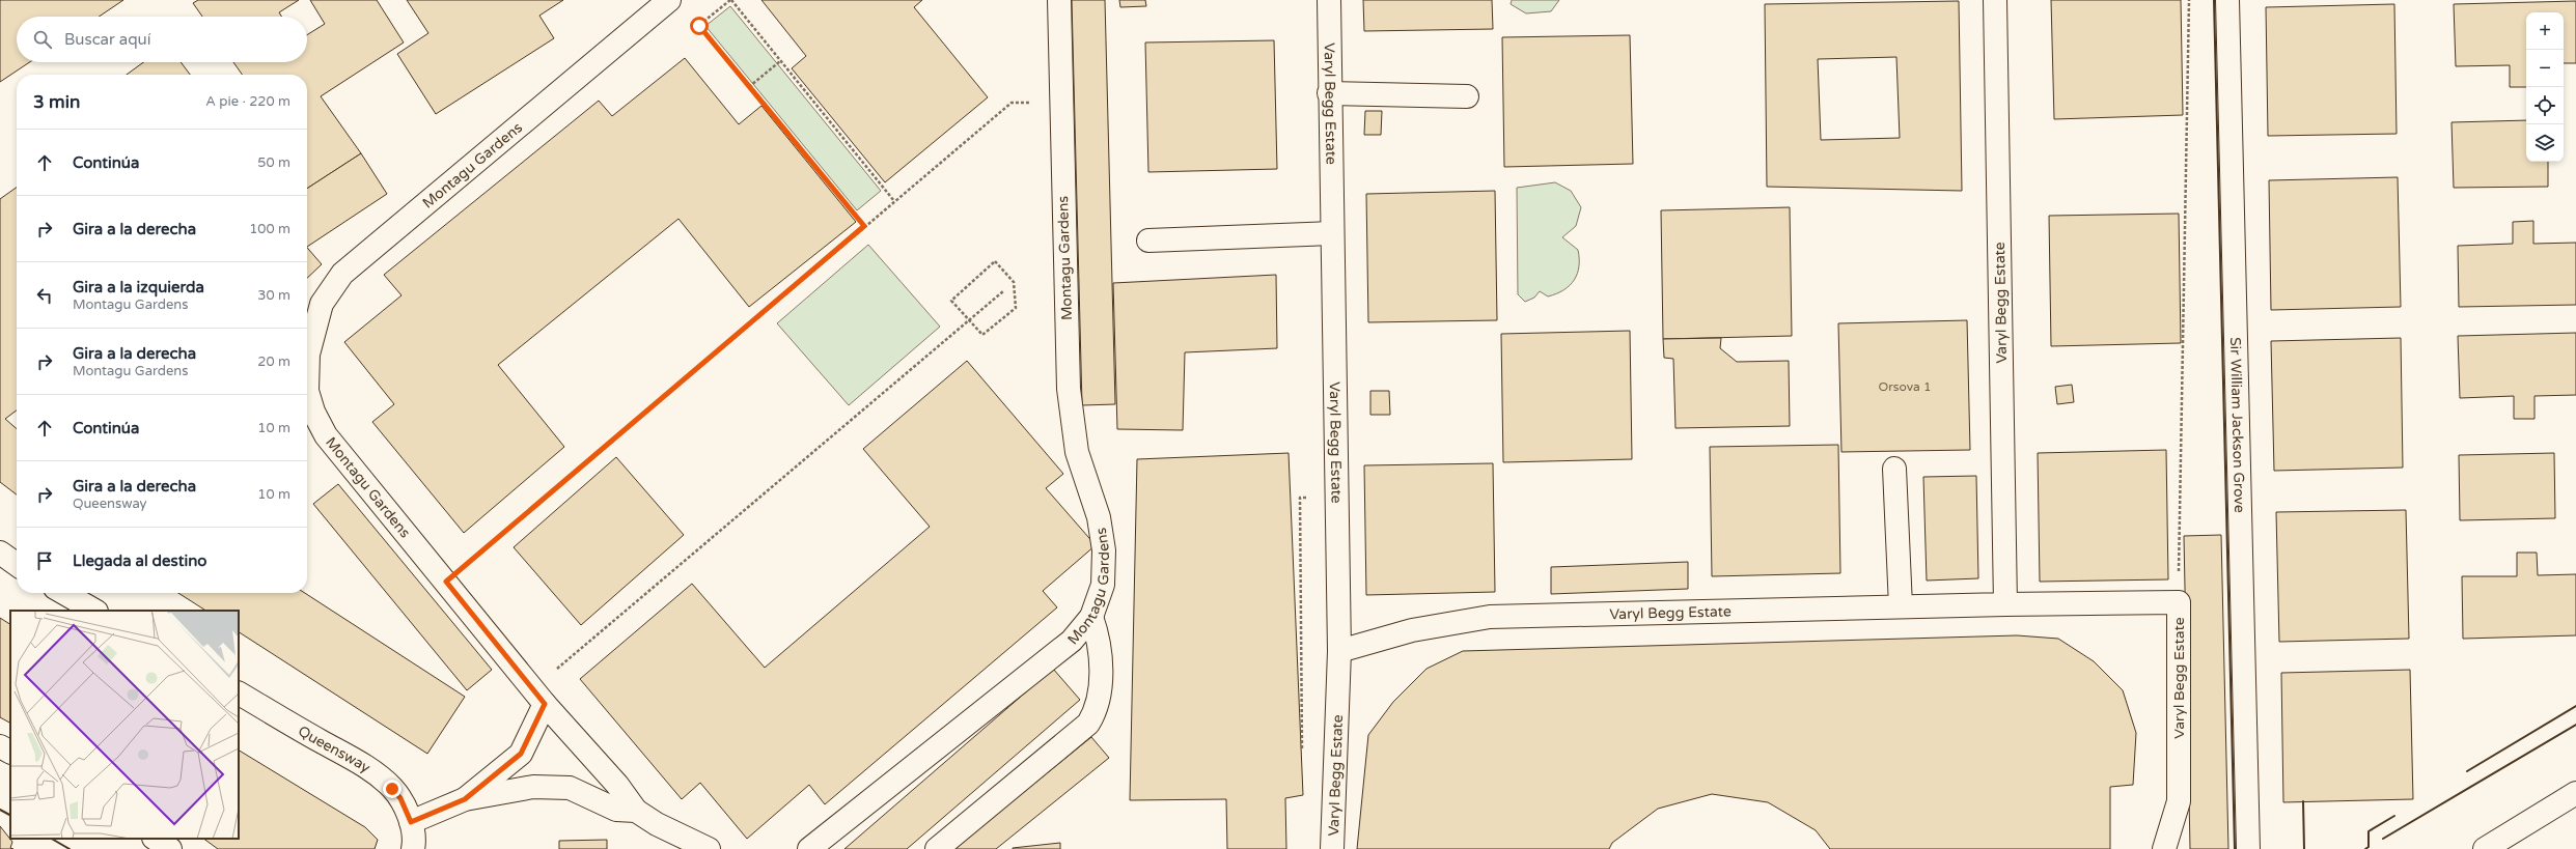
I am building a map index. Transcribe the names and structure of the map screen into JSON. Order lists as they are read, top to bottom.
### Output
{
  "streets": {
    "street": [
      "Varyl Begg Estate",
      "Montagu Gardens",
      "Sir William Jackson Grove",
      "Queensway"
    ]
  },
  "house_numbers": ["Orsova 1"],
  "page": {
    "map_buttons": ["+", "−"],
    "search": "Buscar aquí",
    "heading": ["3 min", "A pie · 220 m"],
    "list": [
      ["Continúa", "50 m"],
      ["Gira a la derecha", "100 m"],
      ["Gira a la izquierda", "Montagu Gardens", "30 m"],
      ["Gira a la derecha", "Montagu Gardens", "20 m"],
      ["Continúa", "10 m"],
      ["Gira a la derecha", "Queensway", "10 m"],
      "Llegada al destino"
    ]
  }
}
